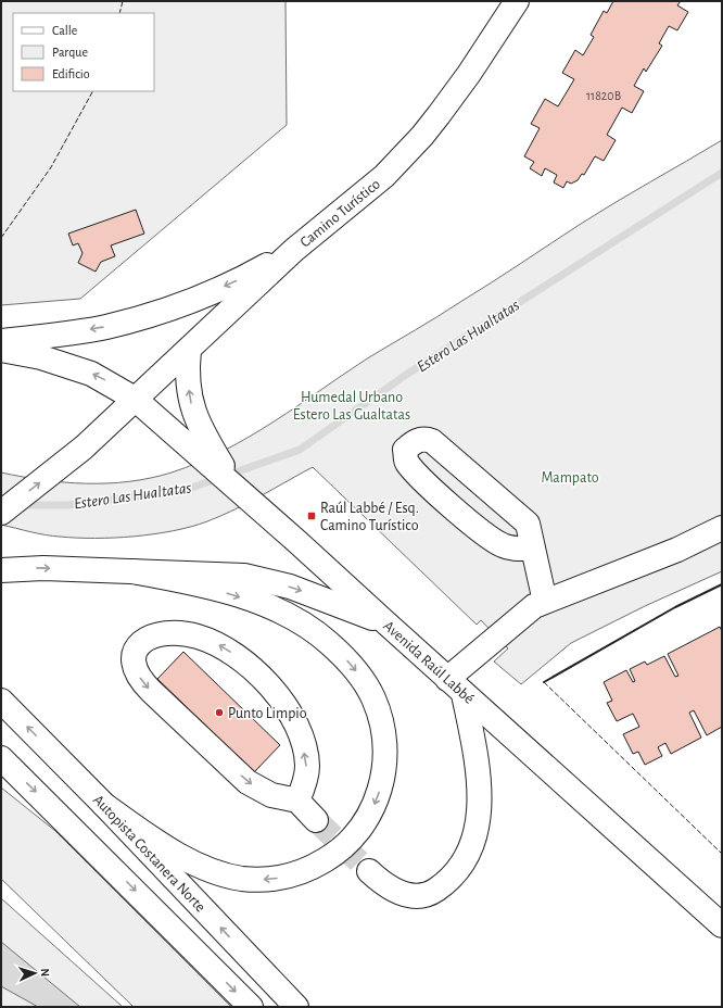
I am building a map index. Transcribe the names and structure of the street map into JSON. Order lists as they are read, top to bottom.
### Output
{
  "streets": {
    "main road": ["Camino Turístico", "Avenida Raúl Labbé", "Autopista Costanera Norte"]
  },
  "crossings": [
    ["Camino Turístico", "Avenida Raúl Labbé"]
  ],
  "water": ["Estero Las Hualtatas"],
  "parks": ["Humedal Urbano Estero Las Gualtatas", "Mampato"],
  "places": {
    "transit": ["Raúl Labbé / Esq. Camino Turístico"],
    "other": ["Punto Limpio"]
  },
  "house_numbers": ["11820B"],
  "legend": ["Calle", "Parque", "Edificio"],
  "north": "right"
}
